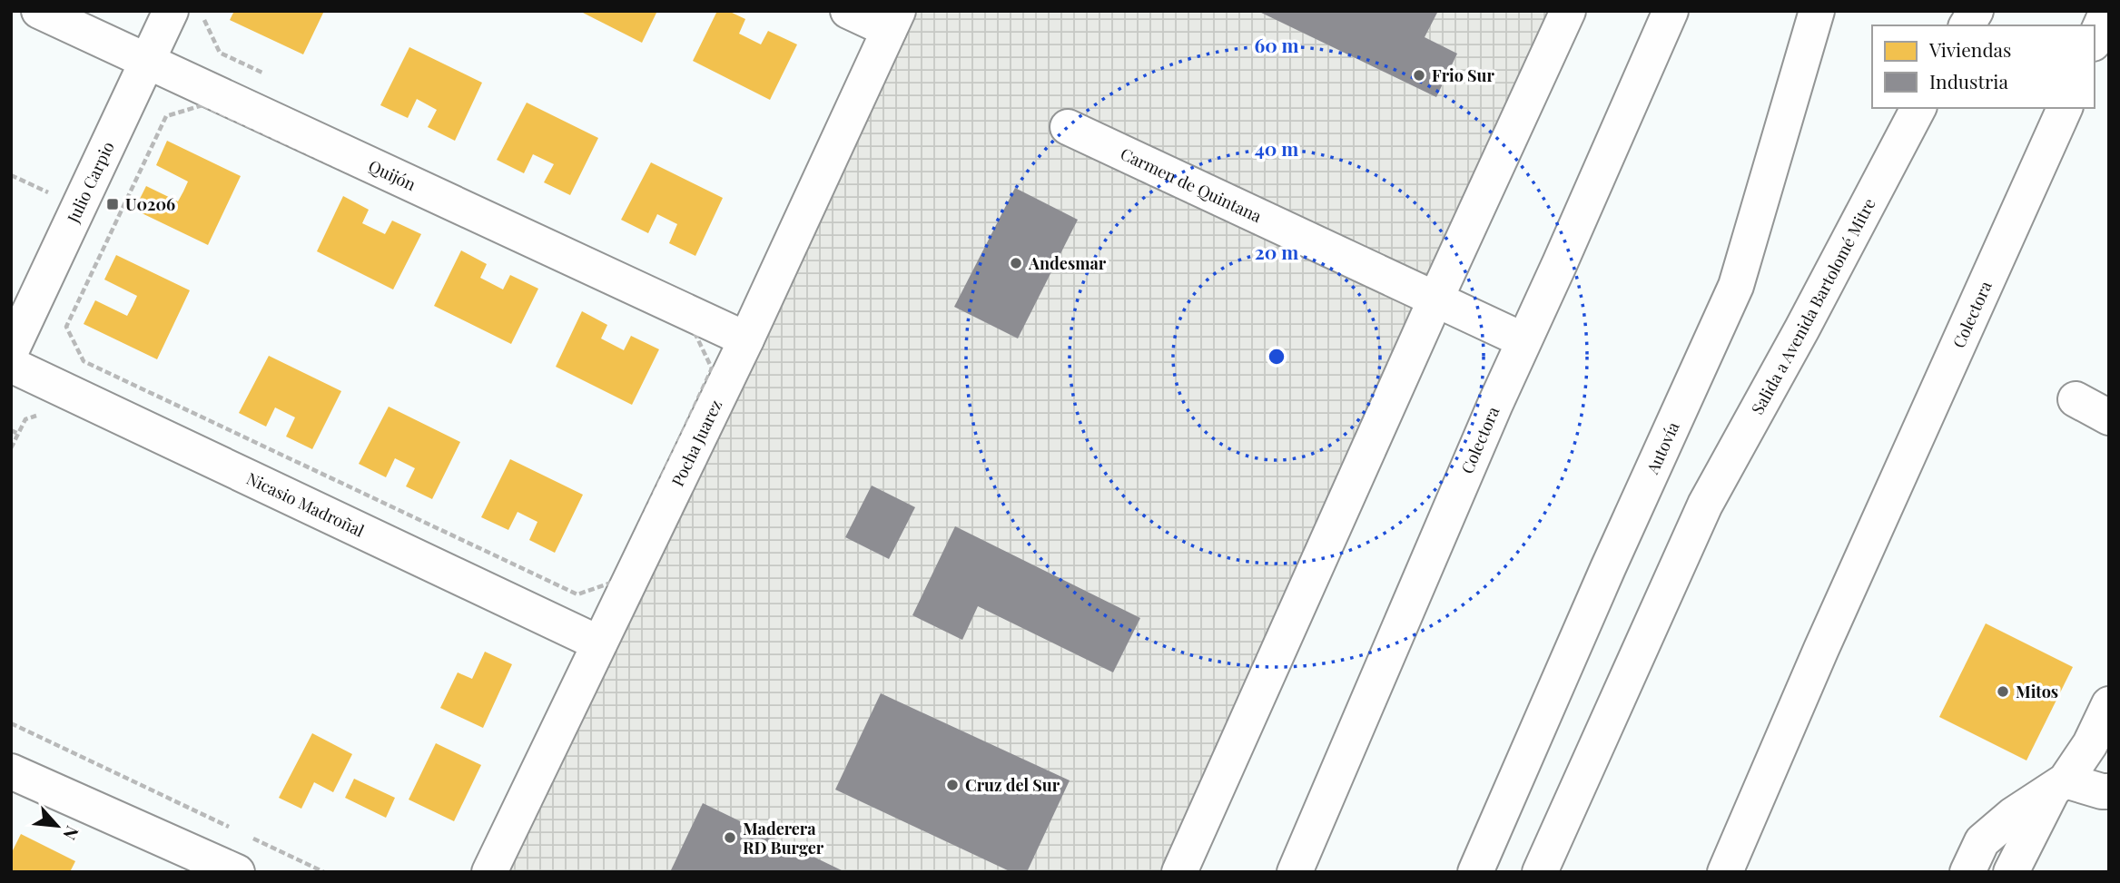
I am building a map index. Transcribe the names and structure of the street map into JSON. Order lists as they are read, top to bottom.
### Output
{
  "streets": {
    "street": [
      "Quijón",
      "Julio Carpio",
      "Carmen de Quintana",
      "Salida a Avenida Bartolomé Mitre",
      "Colectora",
      "Pocha Juarez",
      "Autovía",
      "Nicasio Madroñal"
    ]
  },
  "crossings": [
    ["Quijón", "Julio Carpio"],
    ["Quijón", "Pocha Juarez"],
    ["Carmen de Quintana", "Colectora"],
    ["Pocha Juarez", "Nicasio Madroñal"]
  ],
  "places": {
    "other": [
      "Frio Sur",
      "Andesmar",
      "Mitos",
      "Cruz del Sur",
      "Maderera RD Burger"
    ],
    "transit": ["U0206"]
  },
  "legend": ["Viviendas", "Industria"],
  "north": "bottom right",
  "rings": ["60 m", "40 m", "20 m"]
}
